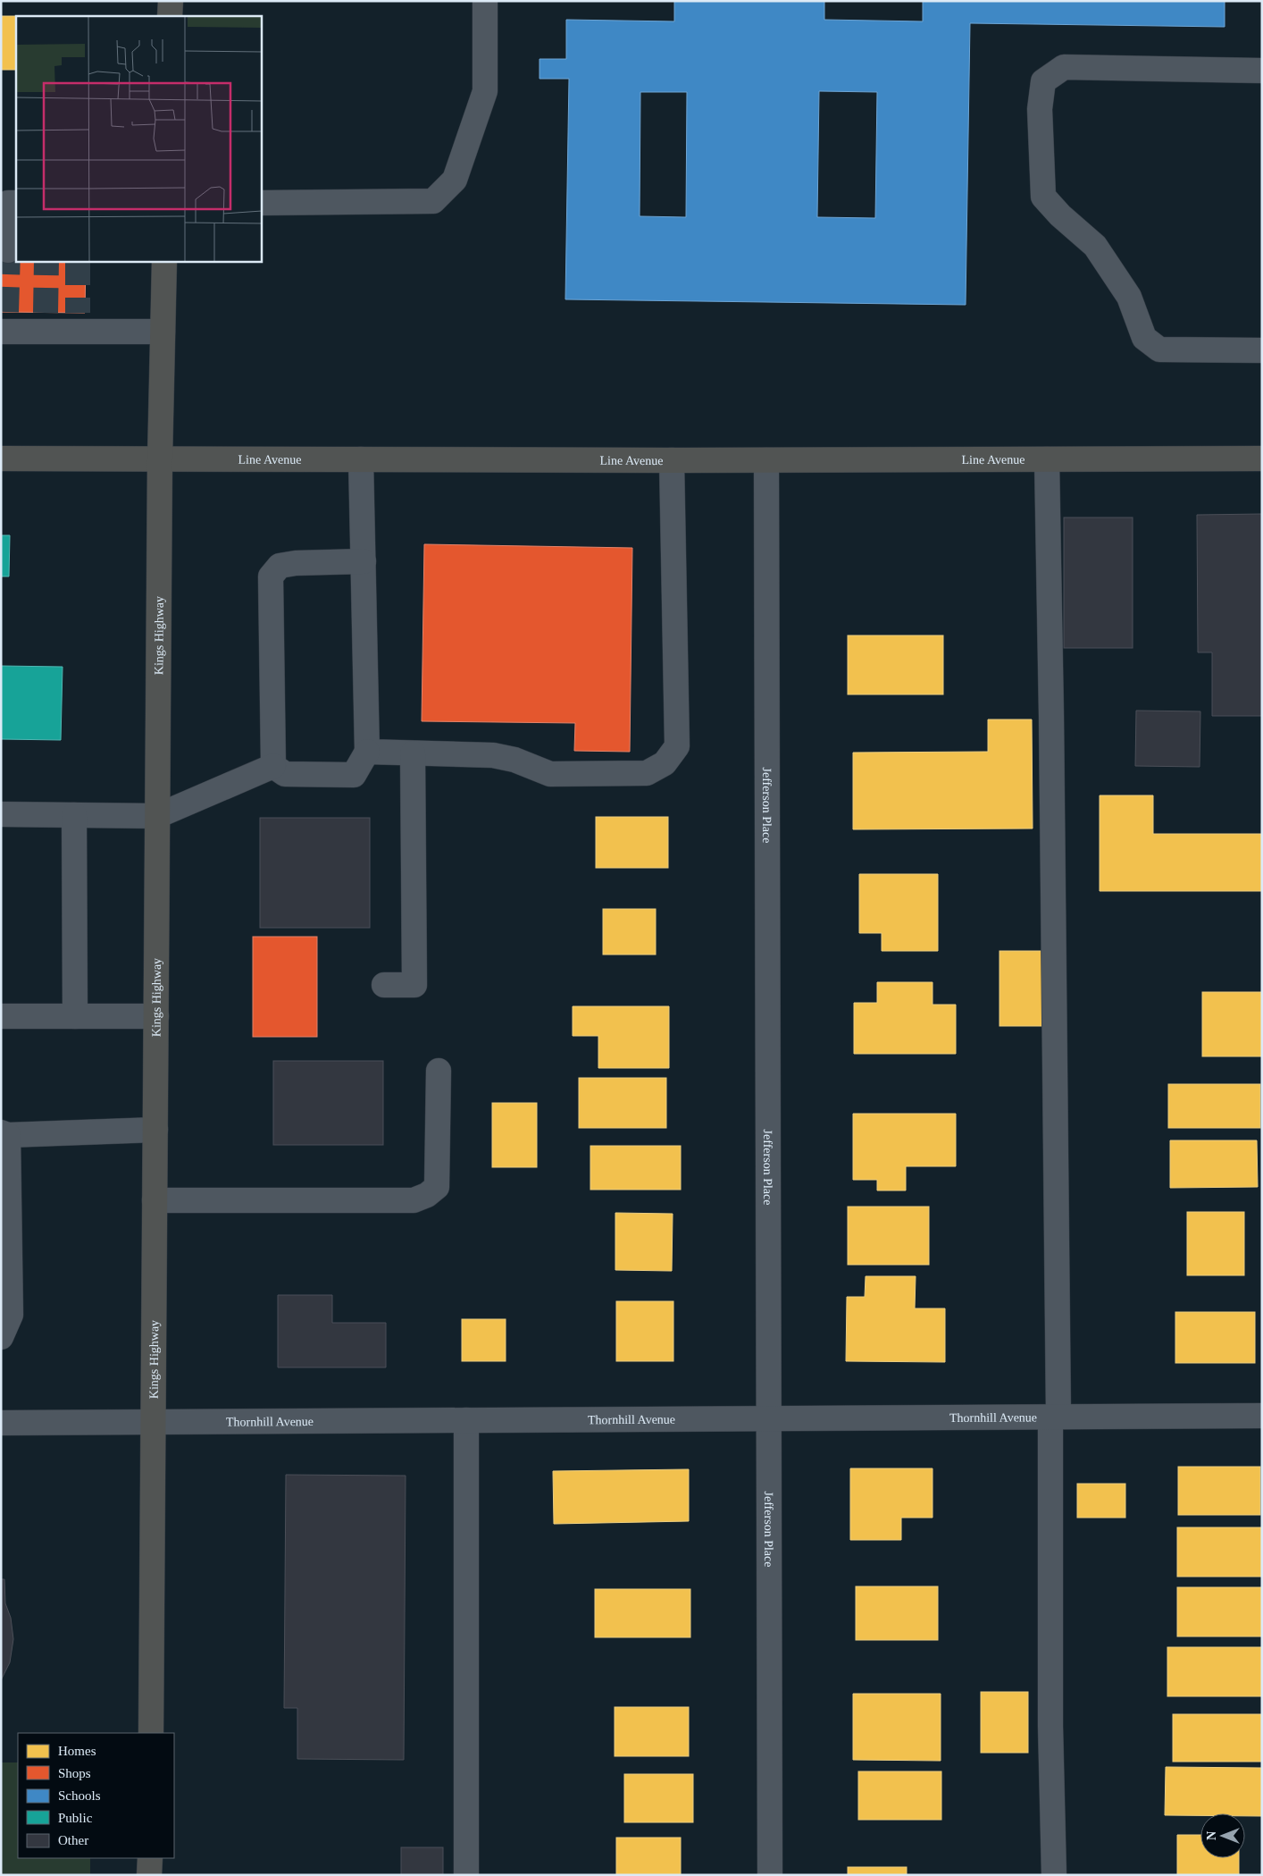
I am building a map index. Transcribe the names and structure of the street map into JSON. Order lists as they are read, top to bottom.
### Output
{
  "streets": {
    "main road": ["Line Avenue", "Kings Highway"],
    "street": ["Jefferson Place", "Thornhill Avenue"]
  },
  "crossings": [
    ["Line Avenue", "Kings Highway"],
    ["Line Avenue", "Jefferson Place"],
    ["Kings Highway", "Thornhill Avenue"],
    ["Jefferson Place", "Thornhill Avenue"]
  ],
  "legend": [
    "Homes",
    "Shops",
    "Schools",
    "Public",
    "Other"
  ],
  "north": "left"
}
